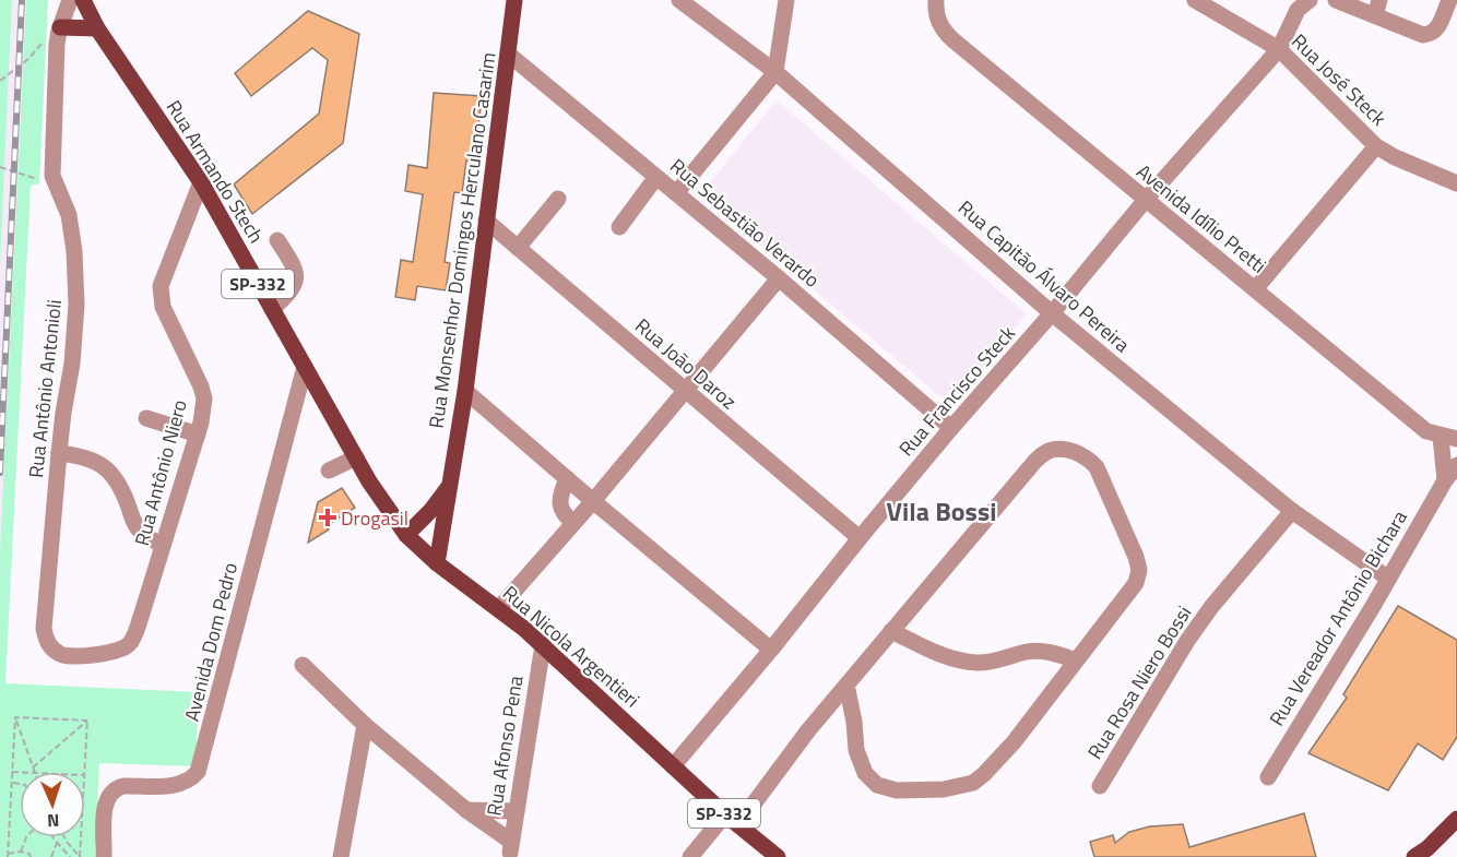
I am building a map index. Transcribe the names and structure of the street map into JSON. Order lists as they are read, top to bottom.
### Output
{
  "streets": {
    "main road": [
      "Rua Armando Stech",
      "Rua Monsenhor Domingos Herculano Casarim",
      "SP-332",
      "Rua Nicola Argentieri"
    ],
    "street": [
      "Rua José Steck",
      "Avenida Idílio Pretti",
      "Rua Sebastião Verardo",
      "Rua Capitão Álvaro Pereira",
      "Rua João Daroz",
      "Rua Antônio Antonioli",
      "Rua Francisco Steck",
      "Rua Antônio Niero",
      "Rua Vereador Antônio Bichara",
      "Avenida Dom Pedro",
      "Rua Rosa Niero Bossi",
      "Rua Afonso Pena"
    ]
  },
  "crossings": [
    ["Rua José Steck", "Rua Francisco Steck"],
    ["Rua Armando Stech", "Rua Monsenhor Domingos Herculano Casarim"],
    ["Rua Armando Stech", "Rua Antônio Niero"],
    ["Rua Armando Stech", "Avenida Dom Pedro"],
    ["Rua Armando Stech", "Rua Nicola Argentieri"],
    ["Avenida Idílio Pretti", "Rua Francisco Steck"],
    ["Rua Sebastião Verardo", "Rua Monsenhor Domingos Herculano Casarim"],
    ["Rua Sebastião Verardo", "Rua Francisco Steck"],
    ["Rua Monsenhor Domingos Herculano Casarim", "Rua João Daroz"],
    ["Rua Monsenhor Domingos Herculano Casarim", "Rua Nicola Argentieri"],
    ["Rua Capitão Álvaro Pereira", "Rua Francisco Steck"],
    ["Rua Capitão Álvaro Pereira", "Rua Vereador Antônio Bichara"],
    ["Rua Capitão Álvaro Pereira", "Rua Rosa Niero Bossi"],
    ["SP-332", "Rua Francisco Steck"],
    ["SP-332", "Rua Nicola Argentieri"],
    ["Rua João Daroz", "Rua Francisco Steck"],
    ["Rua Antônio Antonioli", "Rua Antônio Niero"],
    ["Rua Francisco Steck", "Rua Nicola Argentieri"],
    ["Rua Nicola Argentieri", "Rua Afonso Pena"]
  ],
  "districts": ["Vila Bossi"],
  "places": {
    "health": ["Drogasil"]
  },
  "north": "bottom"
}
